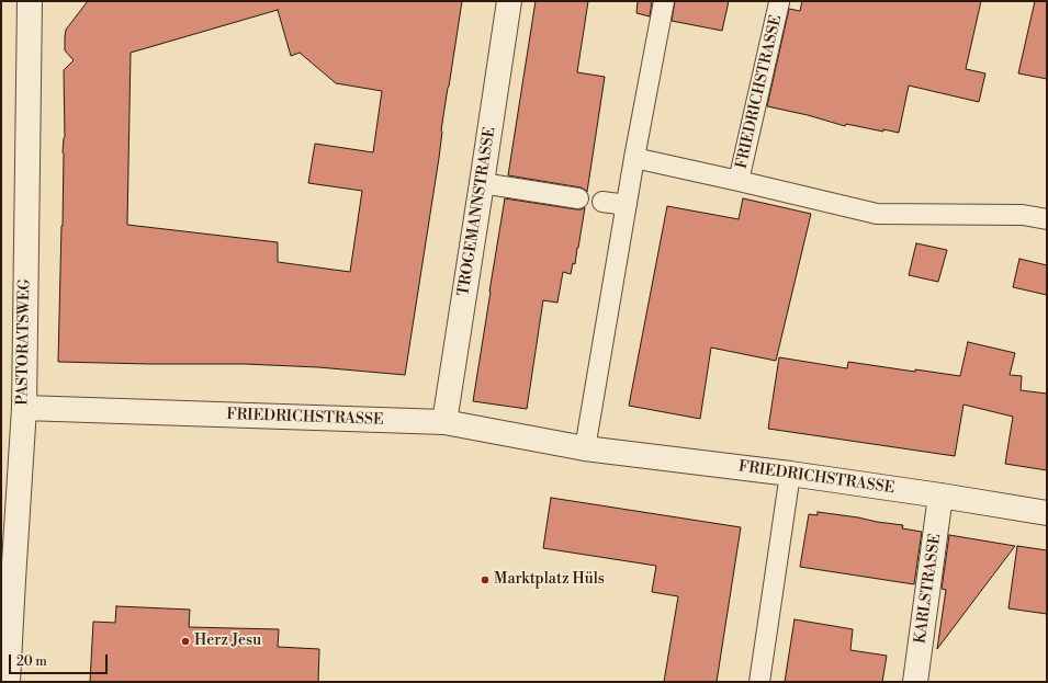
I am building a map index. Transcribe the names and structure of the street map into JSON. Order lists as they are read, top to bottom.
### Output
{
  "streets": {
    "street": [
      "FRIEDRICHSTRASSE",
      "TROGEMANNSTRASSE",
      "PASTORATSWEG",
      "KARLSTRASSE"
    ]
  },
  "crossings": [
    ["FRIEDRICHSTRASSE", "TROGEMANNSTRASSE"],
    ["FRIEDRICHSTRASSE", "PASTORATSWEG"],
    ["FRIEDRICHSTRASSE", "KARLSTRASSE"]
  ],
  "places": ["Marktplatz Hüls", "Herz Jesu"],
  "scale_bar": "20 m"
}
